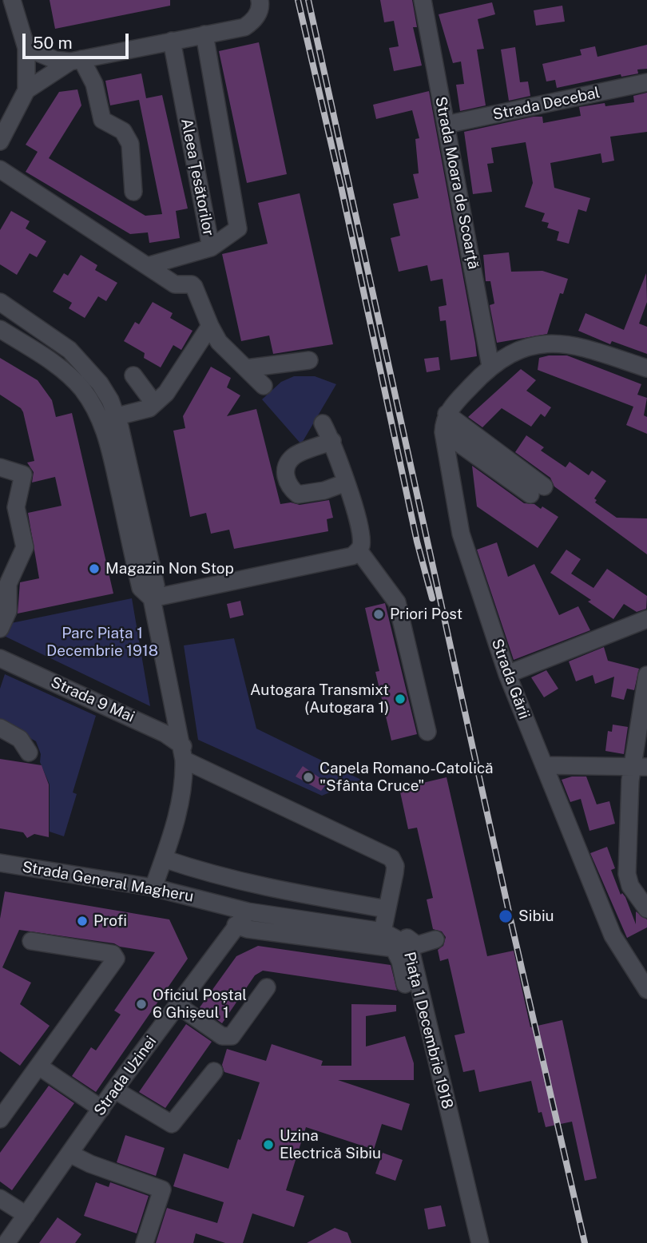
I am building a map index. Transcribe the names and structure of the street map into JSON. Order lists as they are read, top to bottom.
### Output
{
  "streets": {
    "street": [
      "Strada Decebal",
      "Aleea Țesătorilor",
      "Strada Moara de Scoarță",
      "Strada Gării",
      "Strada 9 Mai",
      "Strada General Magheru",
      "Piața 1 Decembrie 1918",
      "Strada Uzinei"
    ]
  },
  "crossings": [
    ["Strada Decebal", "Strada Moara de Scoarță"],
    ["Strada 9 Mai", "Piața 1 Decembrie 1918"],
    ["Strada General Magheru", "Piața 1 Decembrie 1918"],
    ["Strada General Magheru", "Strada Uzinei"],
    ["Piața 1 Decembrie 1918", "Strada Uzinei"]
  ],
  "parks": ["Parc Piața 1 Decembrie 1918"],
  "places": [
    "Magazin Non Stop",
    "Priori Post",
    "Autogara Transmixt (Autogara 1)",
    "Capela Romano-Catolică \"Sfânta Cruce\"",
    "Sibiu",
    "Profi",
    "Oficiul Poștal 6 Ghișeul 1",
    "Uzina Electrică Sibiu"
  ],
  "scale_bar": "50 m"
}
